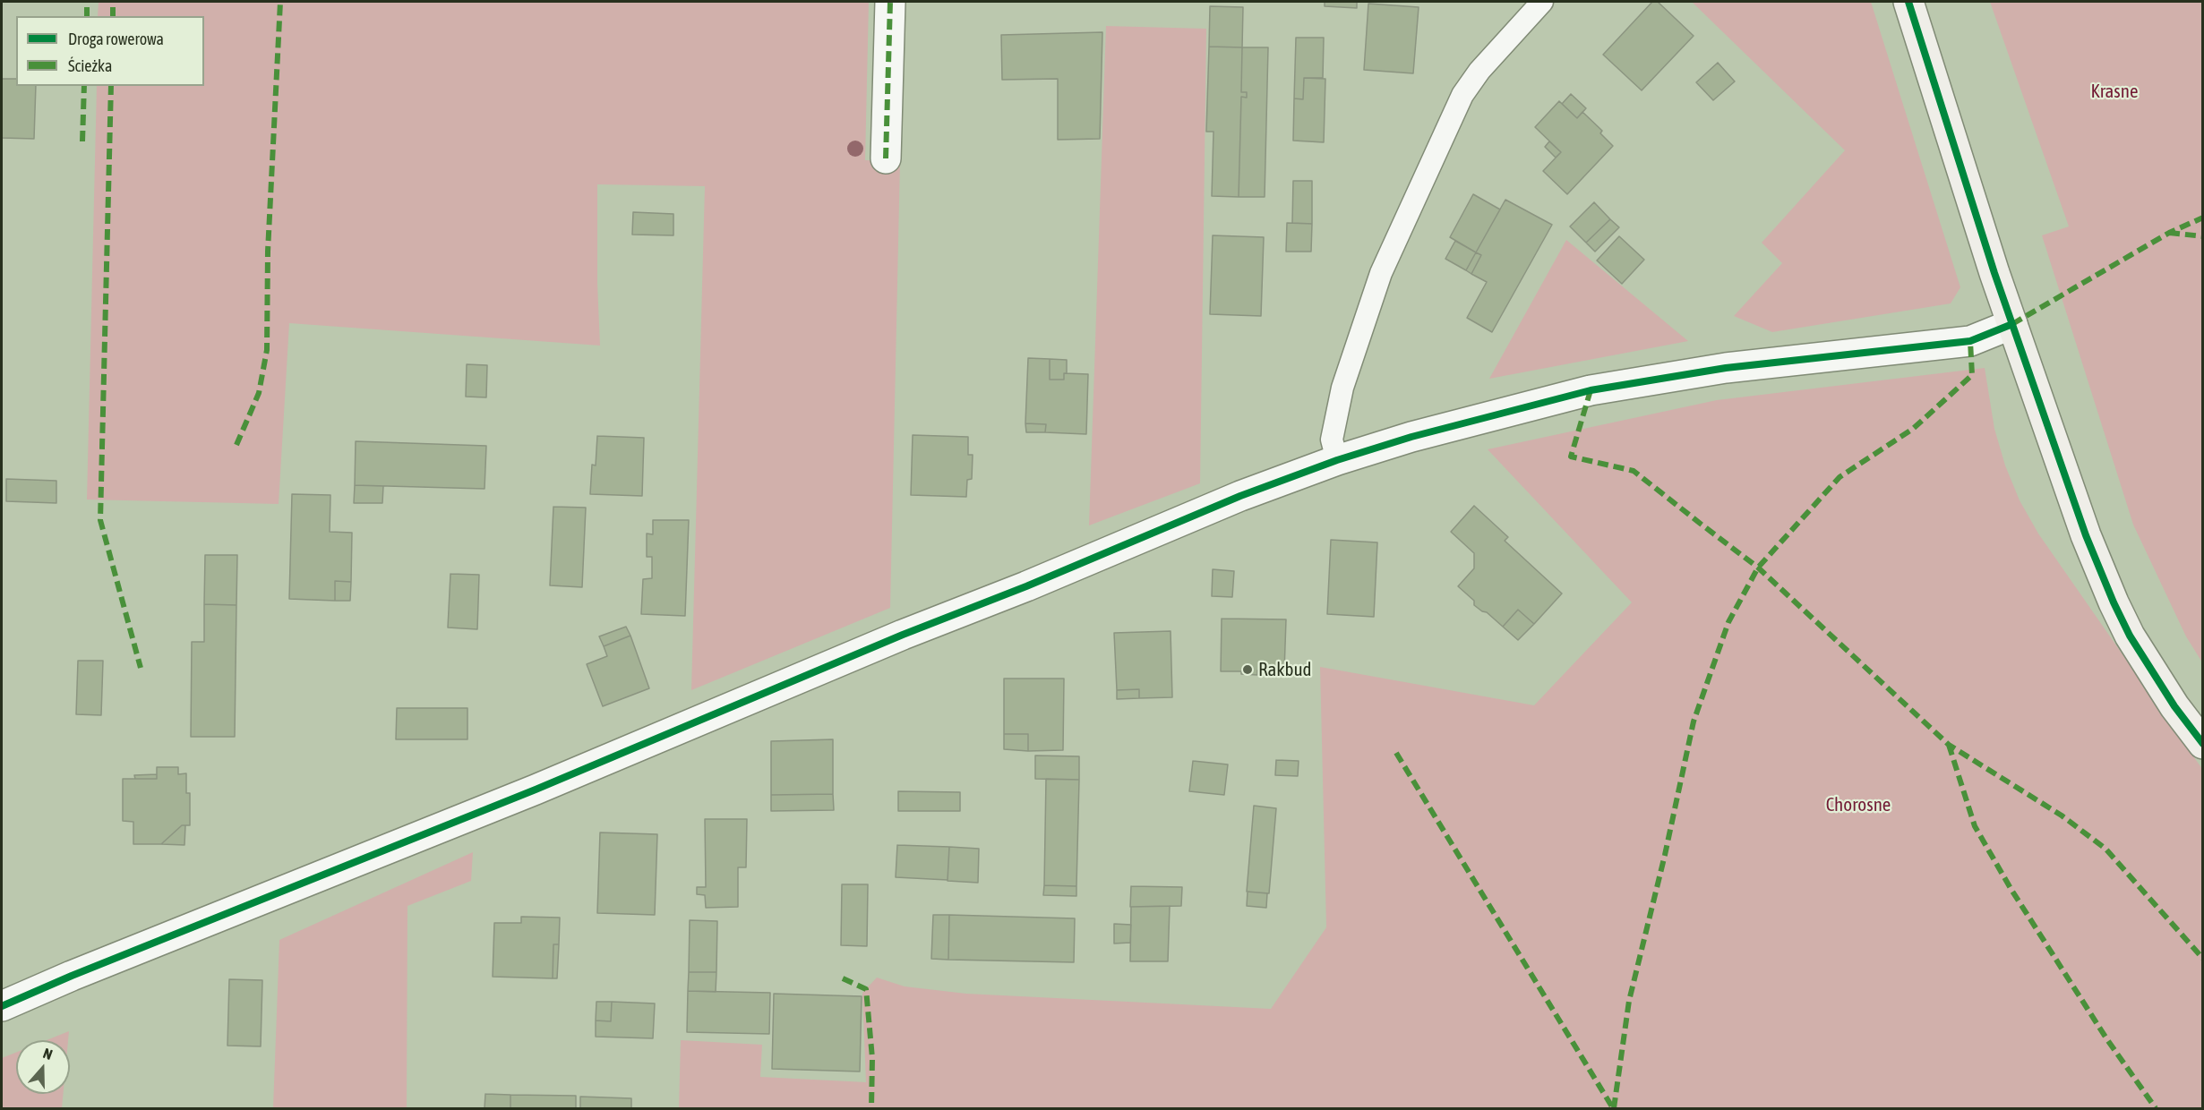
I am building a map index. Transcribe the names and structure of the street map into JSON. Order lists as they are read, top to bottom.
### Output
{
  "parks": ["Krasne", "Chorosne"],
  "places": ["Rakbud"],
  "legend": ["Droga rowerowa", "Ścieżka"],
  "north": "top"
}
